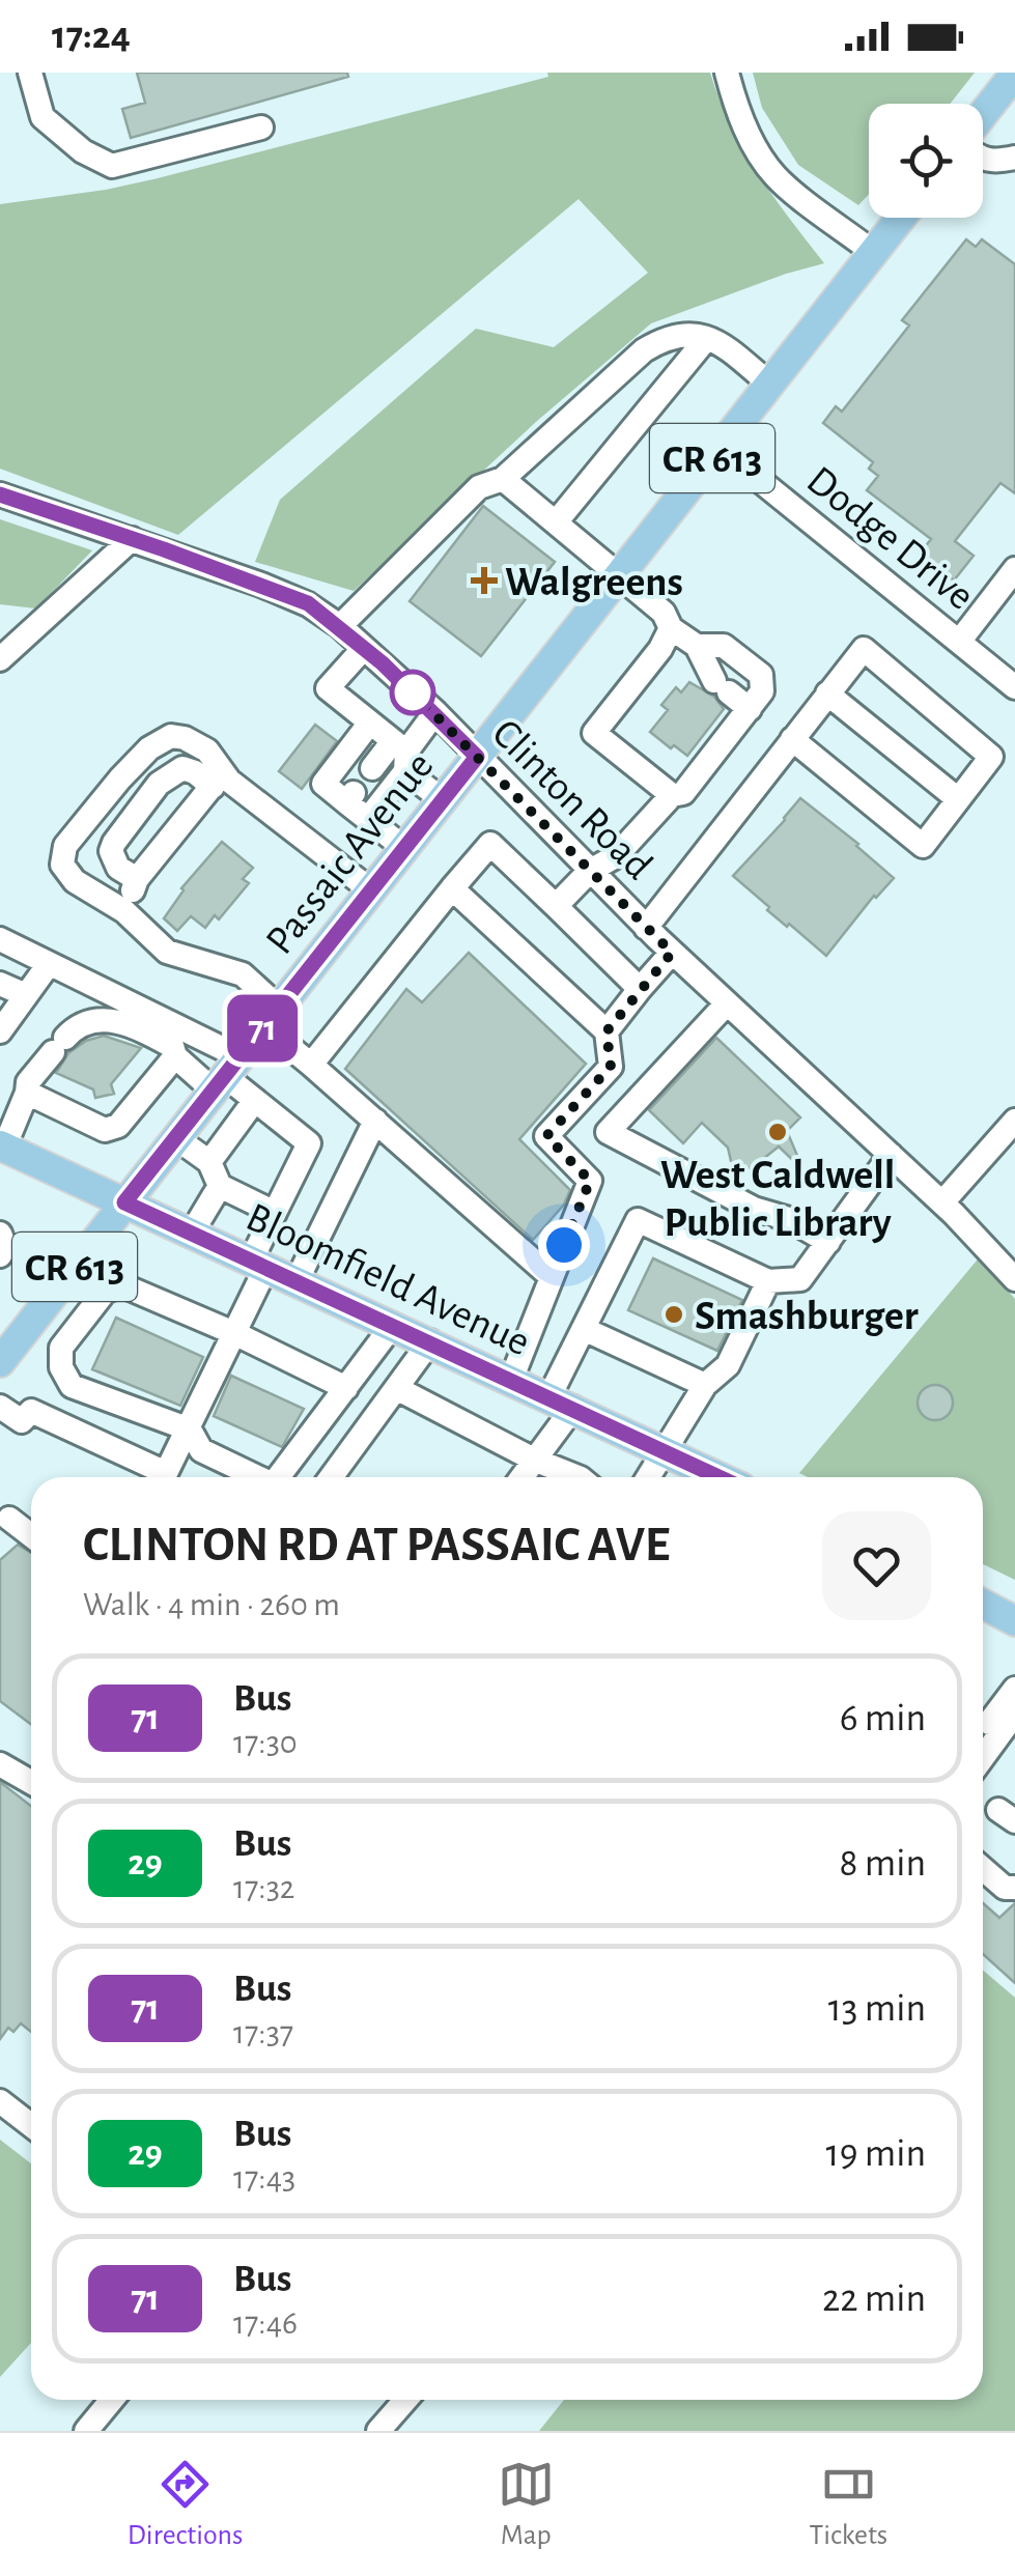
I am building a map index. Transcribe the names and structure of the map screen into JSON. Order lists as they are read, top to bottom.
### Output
{
  "streets": {
    "main road": ["CR 613", "Passaic Avenue", "Bloomfield Avenue"],
    "street": ["Dodge Drive", "Clinton Road"]
  },
  "crossings": [
    ["Dodge Drive", "Passaic Avenue"],
    ["Clinton Road", "Passaic Avenue"],
    ["Passaic Avenue", "Bloomfield Avenue"]
  ],
  "places": {
    "health": ["Walgreens"],
    "other": ["West Caldwell Public Library", "Smashburger"]
  },
  "lines": ["bus line 71"],
  "page": {
    "status": "17:24",
    "on_map": "71",
    "heading": ["CLINTON RD AT PASSAIC AVE", "Walk · 4 min · 260 m"],
    "list": [
      {
        "mark": "71",
        "name": "Bus",
        "note": "17:30",
        "value": "6 min"
      },
      {
        "mark": "29",
        "name": "Bus",
        "note": "17:32",
        "value": "8 min"
      },
      {
        "mark": "71",
        "name": "Bus",
        "note": "17:37",
        "value": "13 min"
      },
      {
        "mark": "29",
        "name": "Bus",
        "note": "17:43",
        "value": "19 min"
      },
      {
        "mark": "71",
        "name": "Bus",
        "note": "17:46",
        "value": "22 min"
      }
    ],
    "tabs": ["Directions", "Map", "Tickets"]
  }
}
